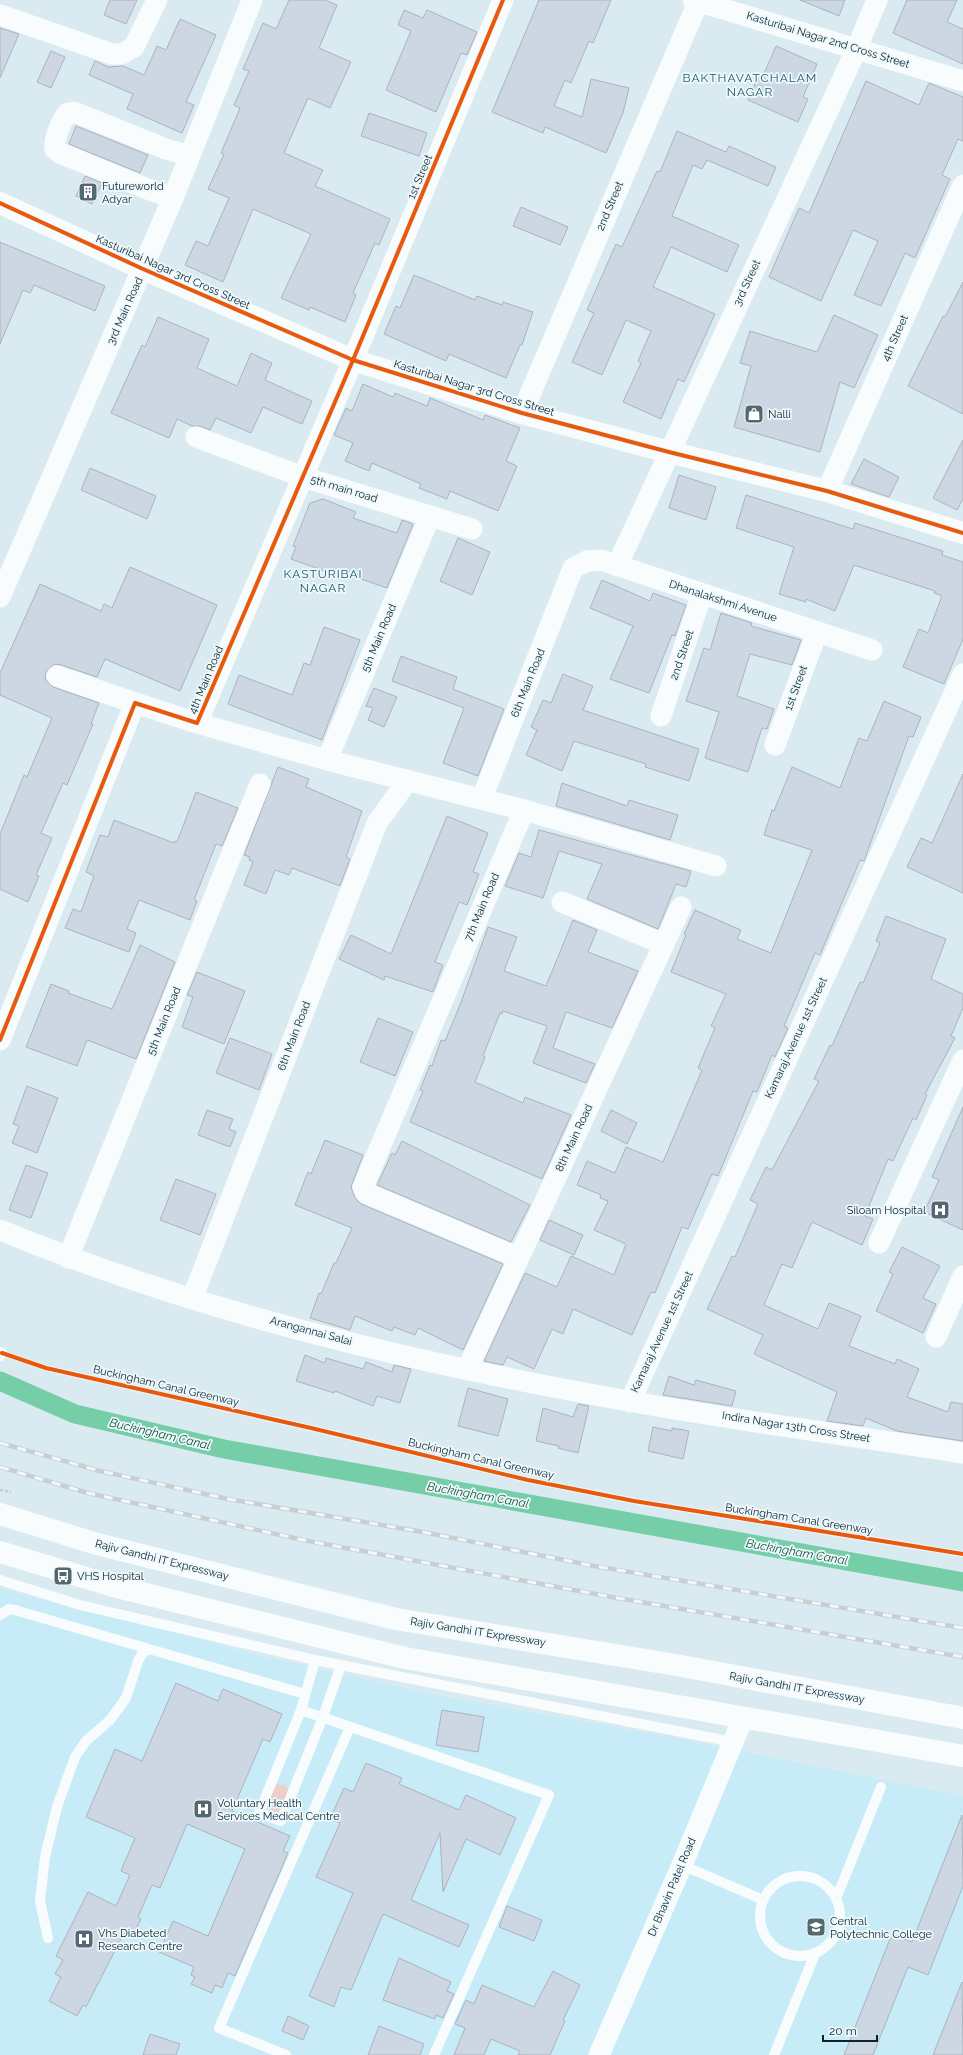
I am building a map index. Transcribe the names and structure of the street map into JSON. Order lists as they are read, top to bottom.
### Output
{
  "streets": {
    "main road": ["Kasturibai Nagar 3rd Cross Street", "Rajiv Gandhi IT Expressway"],
    "street": [
      "Kasturibai Nagar 2nd Cross Street",
      "1st Street",
      "2nd Street",
      "3rd Street",
      "3rd Main Road",
      "4th Street",
      "5th main road",
      "Dhanalakshmi Avenue",
      "5th Main Road",
      "4th Main Road",
      "6th Main Road",
      "7th Main Road",
      "Kamaraj Avenue 1st Street",
      "8th Main Road",
      "Arangannai Salai",
      "Indira Nagar 13th Cross Street",
      "Dr Bhavin Patel Road"
    ],
    "cycle path": ["Buckingham Canal Greenway"]
  },
  "crossings": [
    ["Kasturibai Nagar 2nd Cross Street", "2nd Street"],
    ["Kasturibai Nagar 2nd Cross Street", "3rd Street"],
    ["1st Street", "Kasturibai Nagar 3rd Cross Street"],
    ["1st Street", "Dhanalakshmi Avenue"],
    ["1st Street", "4th Main Road"],
    ["2nd Street", "Kasturibai Nagar 3rd Cross Street"],
    ["2nd Street", "Dhanalakshmi Avenue"],
    ["Kasturibai Nagar 3rd Cross Street", "3rd Street"],
    ["Kasturibai Nagar 3rd Cross Street", "3rd Main Road"],
    ["Kasturibai Nagar 3rd Cross Street", "4th Street"],
    ["Kasturibai Nagar 3rd Cross Street", "4th Main Road"],
    ["3rd Street", "Dhanalakshmi Avenue"],
    ["5th main road", "5th Main Road"],
    ["5th main road", "4th Main Road"],
    ["Dhanalakshmi Avenue", "6th Main Road"],
    ["5th Main Road", "Arangannai Salai"],
    ["6th Main Road", "Arangannai Salai"],
    ["7th Main Road", "8th Main Road"],
    ["Kamaraj Avenue 1st Street", "Arangannai Salai"],
    ["Kamaraj Avenue 1st Street", "Indira Nagar 13th Cross Street"],
    ["8th Main Road", "Arangannai Salai"],
    ["Arangannai Salai", "Indira Nagar 13th Cross Street"]
  ],
  "districts": ["BAKTHAVATCHALAM NAGAR", "KASTURIBAI NAGAR"],
  "water": ["Buckingham Canal"],
  "places": {
    "building": ["Futureworld Adyar"],
    "shop": ["Nalli"],
    "hospital": ["Siloam Hospital", "Voluntary Health Services Medical Centre", "Vhs Diabeted Research Centre"],
    "bus stop": ["VHS Hospital"],
    "school or university": ["Central Polytechnic College"]
  },
  "scale_bar": "20 m"
}
